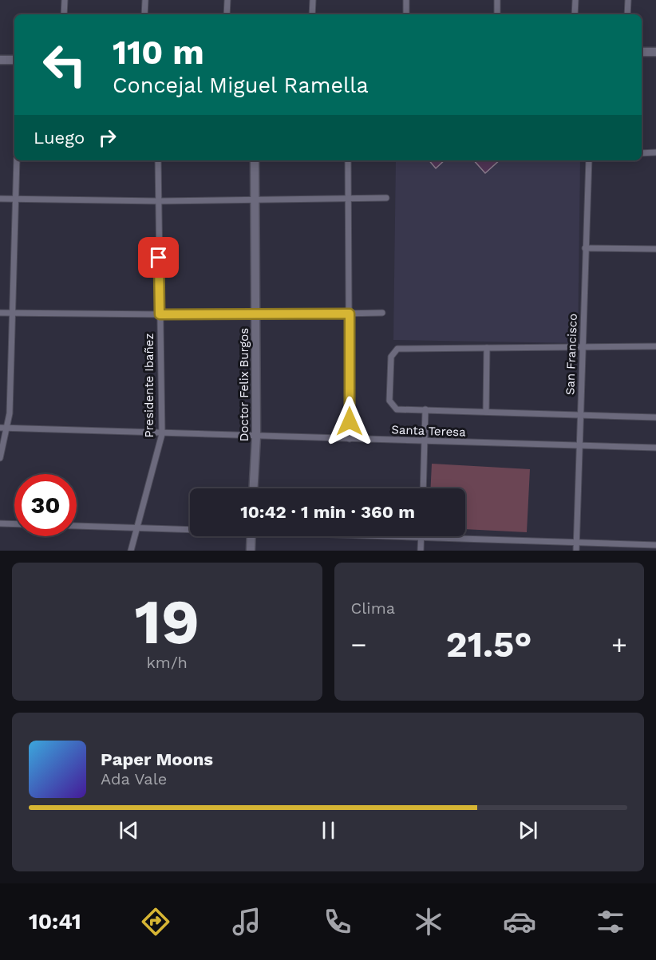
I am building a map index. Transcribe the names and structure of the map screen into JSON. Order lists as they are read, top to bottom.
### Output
{
  "streets": {
    "street": [
      "San Francisco",
      "Doctor Felix Burgos",
      "Presidente Ibañez",
      "Santa Teresa"
    ]
  },
  "crossings": [
    ["San Francisco", "Santa Teresa"],
    ["Doctor Felix Burgos", "Santa Teresa"],
    ["Presidente Ibañez", "Santa Teresa"]
  ],
  "page": {
    "turn": ["110 m", "Concejal Miguel Ramella"],
    "then": "Luego",
    "limit": "30",
    "trip": "10:42 · 1 min · 360 m",
    "tile": [
      ["19", "km/h"],
      "Clima"
    ],
    "heat": ["−", "21.5°", "+"],
    "song": ["Paper Moons", "Ada Vale"],
    "tabs": "10:41"
  }
}
